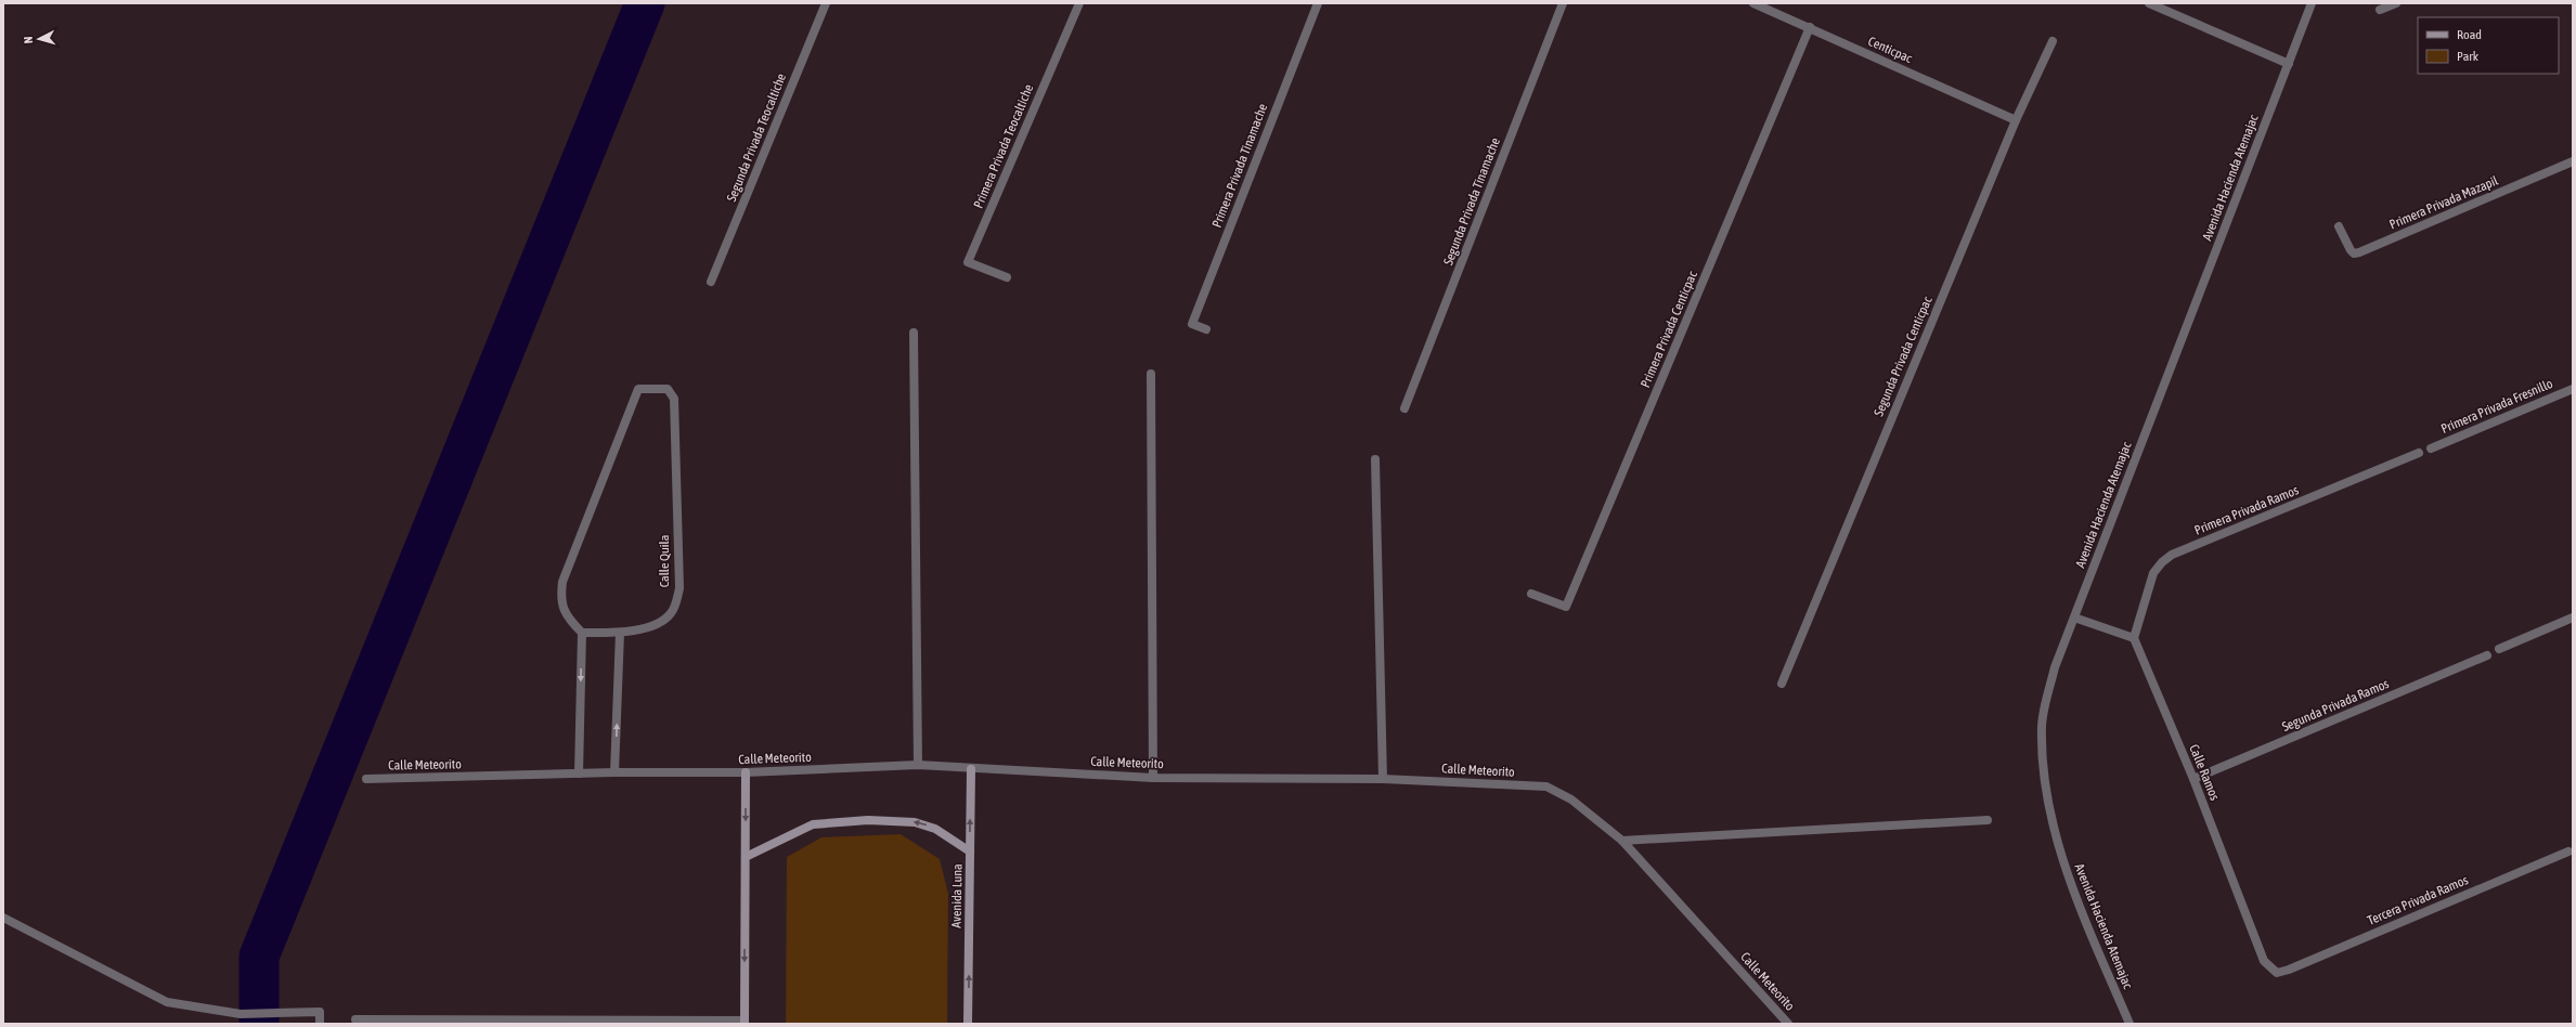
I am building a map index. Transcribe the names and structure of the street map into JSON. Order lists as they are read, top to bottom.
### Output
{
  "streets": {
    "street": [
      "Centicpac",
      "Segunda Privada Teocaltiche",
      "Primera Privada Teocaltiche",
      "Primera Privada Tinamache",
      "Avenida Hacienda Atemajac",
      "Segunda Privada Tinamache",
      "Primera Privada Mazapil",
      "Primera Privada Centicpac",
      "Segunda Privada Centicpac",
      "Primera Privada Fresnillo",
      "Primera Privada Ramos",
      "Calle Quila",
      "Segunda Privada Ramos",
      "Calle Meteorito",
      "Calle Ramos",
      "Avenida Luna",
      "Tercera Privada Ramos"
    ]
  },
  "crossings": [
    ["Centicpac", "Primera Privada Centicpac"],
    ["Centicpac", "Segunda Privada Centicpac"],
    ["Primera Privada Ramos", "Calle Ramos"],
    ["Segunda Privada Ramos", "Calle Ramos"],
    ["Calle Meteorito", "Avenida Luna"],
    ["Calle Ramos", "Tercera Privada Ramos"]
  ],
  "one_way": ["Avenida Luna"],
  "legend": ["Road", "Park"],
  "north": "left"
}
